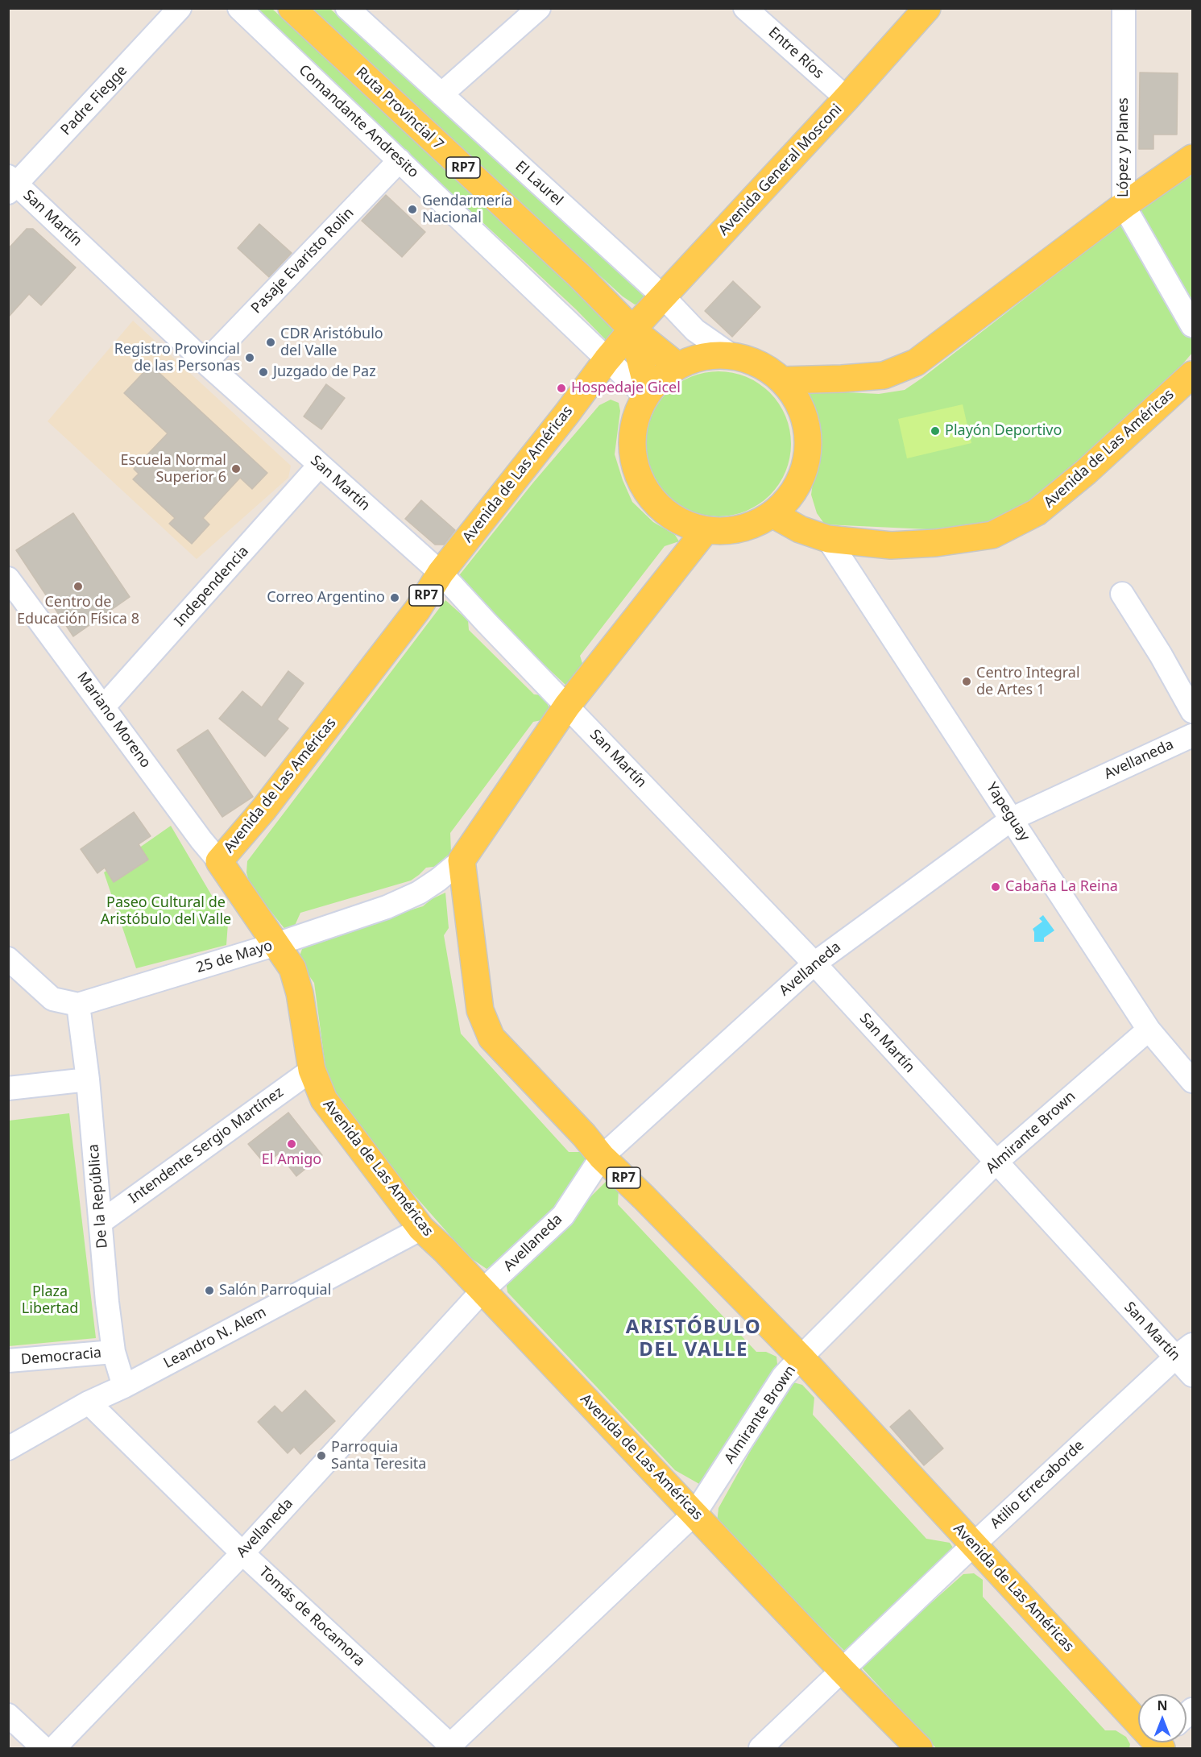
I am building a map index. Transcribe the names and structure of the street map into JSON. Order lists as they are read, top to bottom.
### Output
{
  "streets": {
    "main road": [
      "Ruta Provincial 7",
      "RP7",
      "Avenida General Mosconi",
      "Avenida de Las Américas"
    ],
    "street": [
      "Entre Ríos",
      "Padre Fiegge",
      "Comandante Andresito",
      "López y Planes",
      "El Laurel",
      "San Martín",
      "Pasaje Evaristo Rolin",
      "Independencia",
      "Mariano Moreno",
      "Avellaneda",
      "Yapeguay",
      "25 de Mayo",
      "Almirante Brown",
      "Intendente Sergio Martínez",
      "De la República",
      "Leandro N. Alem",
      "Democracia",
      "Atilio Errecaborde",
      "Tomás de Rocamora"
    ]
  },
  "crossings": [
    ["Entre Ríos", "Avenida General Mosconi"],
    ["Padre Fiegge", "San Martín"],
    ["Ruta Provincial 7", "Avenida General Mosconi"],
    ["Ruta Provincial 7", "Avenida de Las Américas"],
    ["Comandante Andresito", "Pasaje Evaristo Rolin"],
    ["Comandante Andresito", "Avenida de Las Américas"],
    ["Avenida General Mosconi", "El Laurel"],
    ["Avenida General Mosconi", "Avenida de Las Américas"],
    ["San Martín", "Pasaje Evaristo Rolin"],
    ["San Martín", "Avenida de Las Américas"],
    ["San Martín", "Independencia"],
    ["San Martín", "Avellaneda"],
    ["San Martín", "Almirante Brown"],
    ["San Martín", "Atilio Errecaborde"],
    ["Avenida de Las Américas", "Mariano Moreno"],
    ["Avenida de Las Américas", "Avellaneda"],
    ["Avenida de Las Américas", "Yapeguay"],
    ["Avenida de Las Américas", "25 de Mayo"],
    ["Avenida de Las Américas", "Almirante Brown"],
    ["Avenida de Las Américas", "Intendente Sergio Martínez"],
    ["Avenida de Las Américas", "Leandro N. Alem"],
    ["Avenida de Las Américas", "Atilio Errecaborde"],
    ["Independencia", "Mariano Moreno"],
    ["Avellaneda", "Yapeguay"],
    ["Avellaneda", "Tomás de Rocamora"],
    ["Yapeguay", "Almirante Brown"],
    ["25 de Mayo", "De la República"],
    ["Almirante Brown", "Tomás de Rocamora"],
    ["Intendente Sergio Martínez", "De la República"],
    ["De la República", "Leandro N. Alem"],
    ["De la República", "Democracia"],
    ["Leandro N. Alem", "Tomás de Rocamora"]
  ],
  "districts": ["ARISTÓBULO DEL VALLE"],
  "parks": ["Paseo Cultural de Aristóbulo del Valle", "Plaza Libertad"],
  "places": [
    "Gendarmería Nacional",
    "CDR Aristóbulo del Valle",
    "Registro Provincial de las Personas",
    "Juzgado de Paz",
    "Hospedaje Gicel",
    "Playón Deportivo",
    "Escuela Normal Superior 6",
    "Centro de Educación Física 8",
    "Correo Argentino",
    "Centro Integral de Artes 1",
    "Cabaña La Reina",
    "El Amigo",
    "Salón Parroquial",
    "Parroquia Santa Teresita"
  ],
  "north": "top"
}
